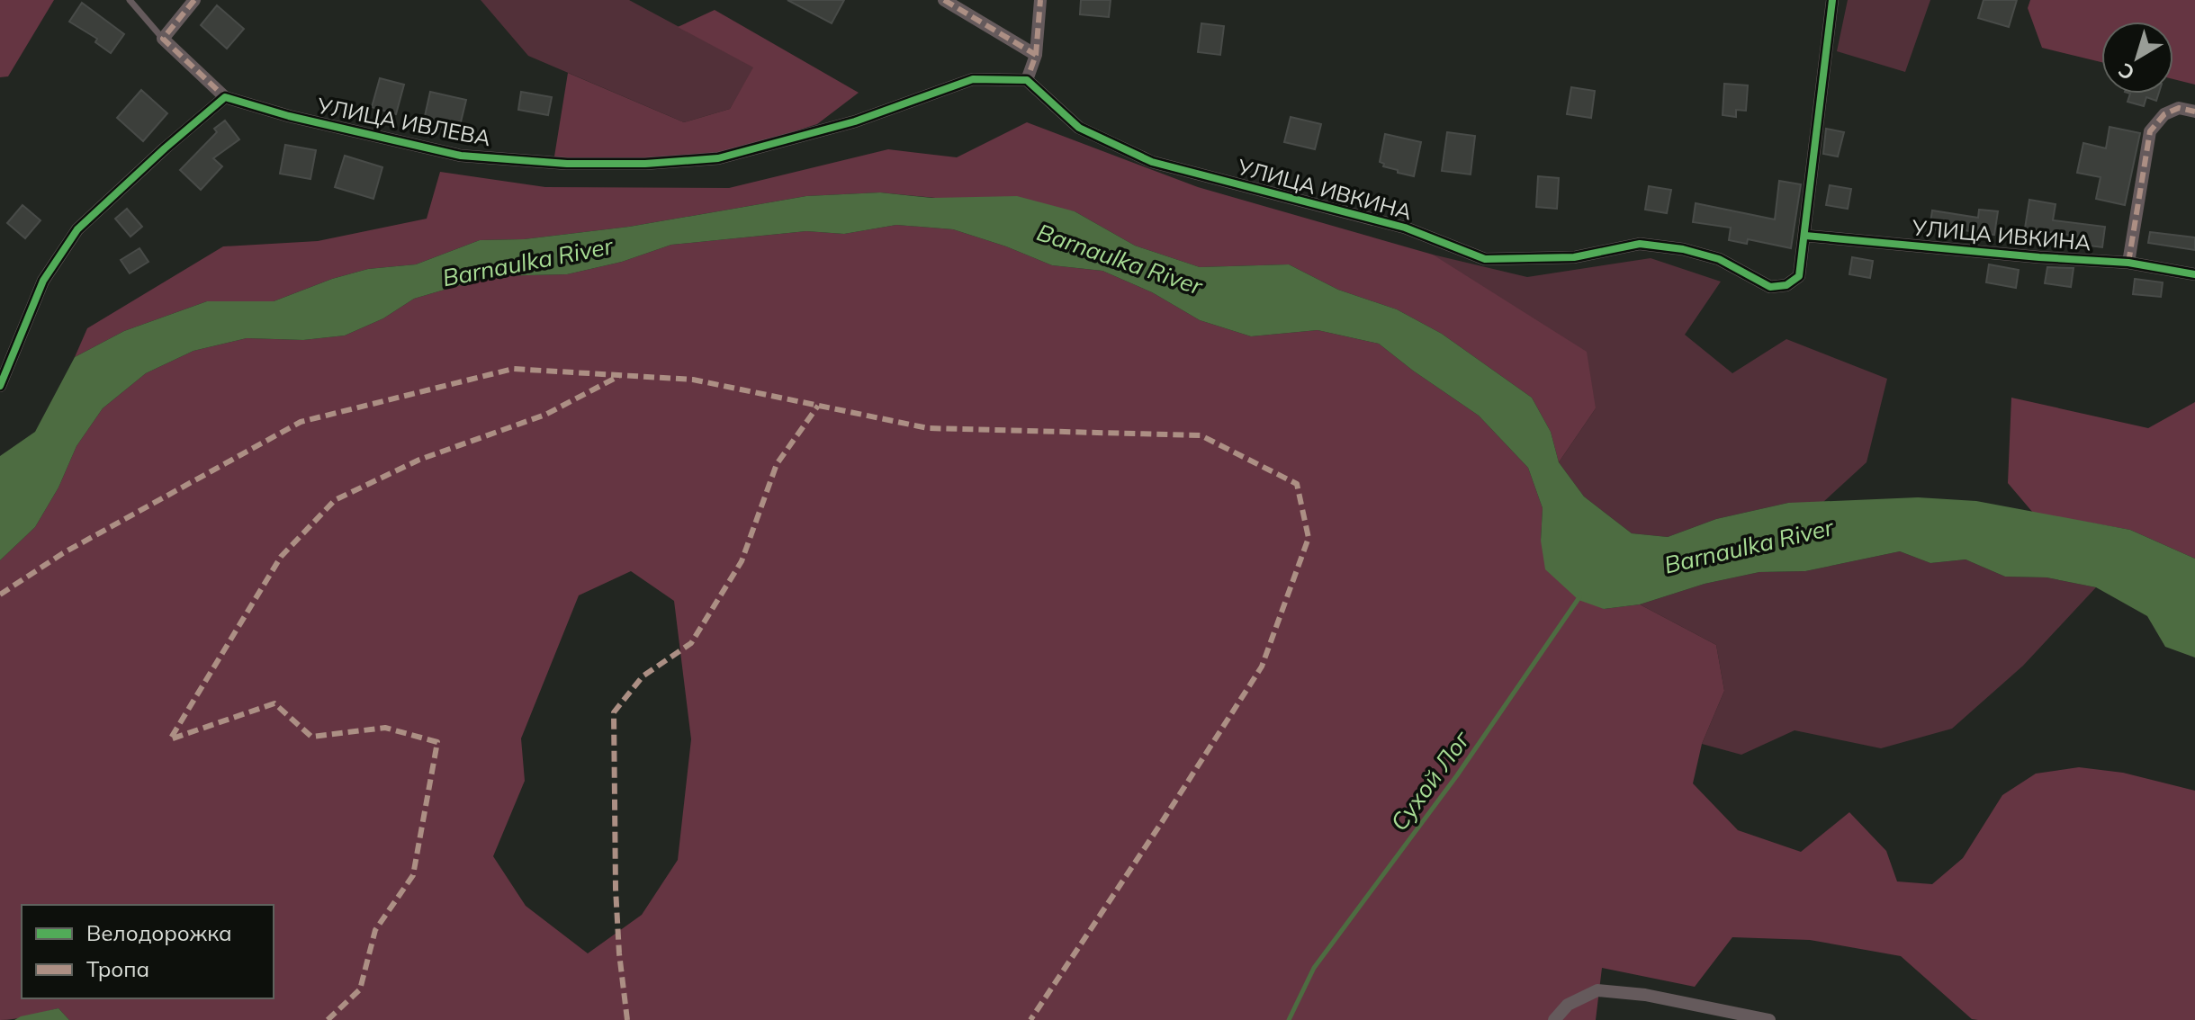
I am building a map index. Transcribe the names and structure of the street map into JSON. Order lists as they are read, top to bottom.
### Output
{
  "streets": {
    "street": ["УЛИЦА ИВЛЕВА", "УЛИЦА ИВКИНА"]
  },
  "crossings": [
    ["УЛИЦА ИВЛЕВА", "УЛИЦА ИВКИНА"]
  ],
  "water": ["Barnaulka River", "Сухой Лог"],
  "legend": ["Велодорожка", "Тропа"],
  "north": "bottom left"
}
